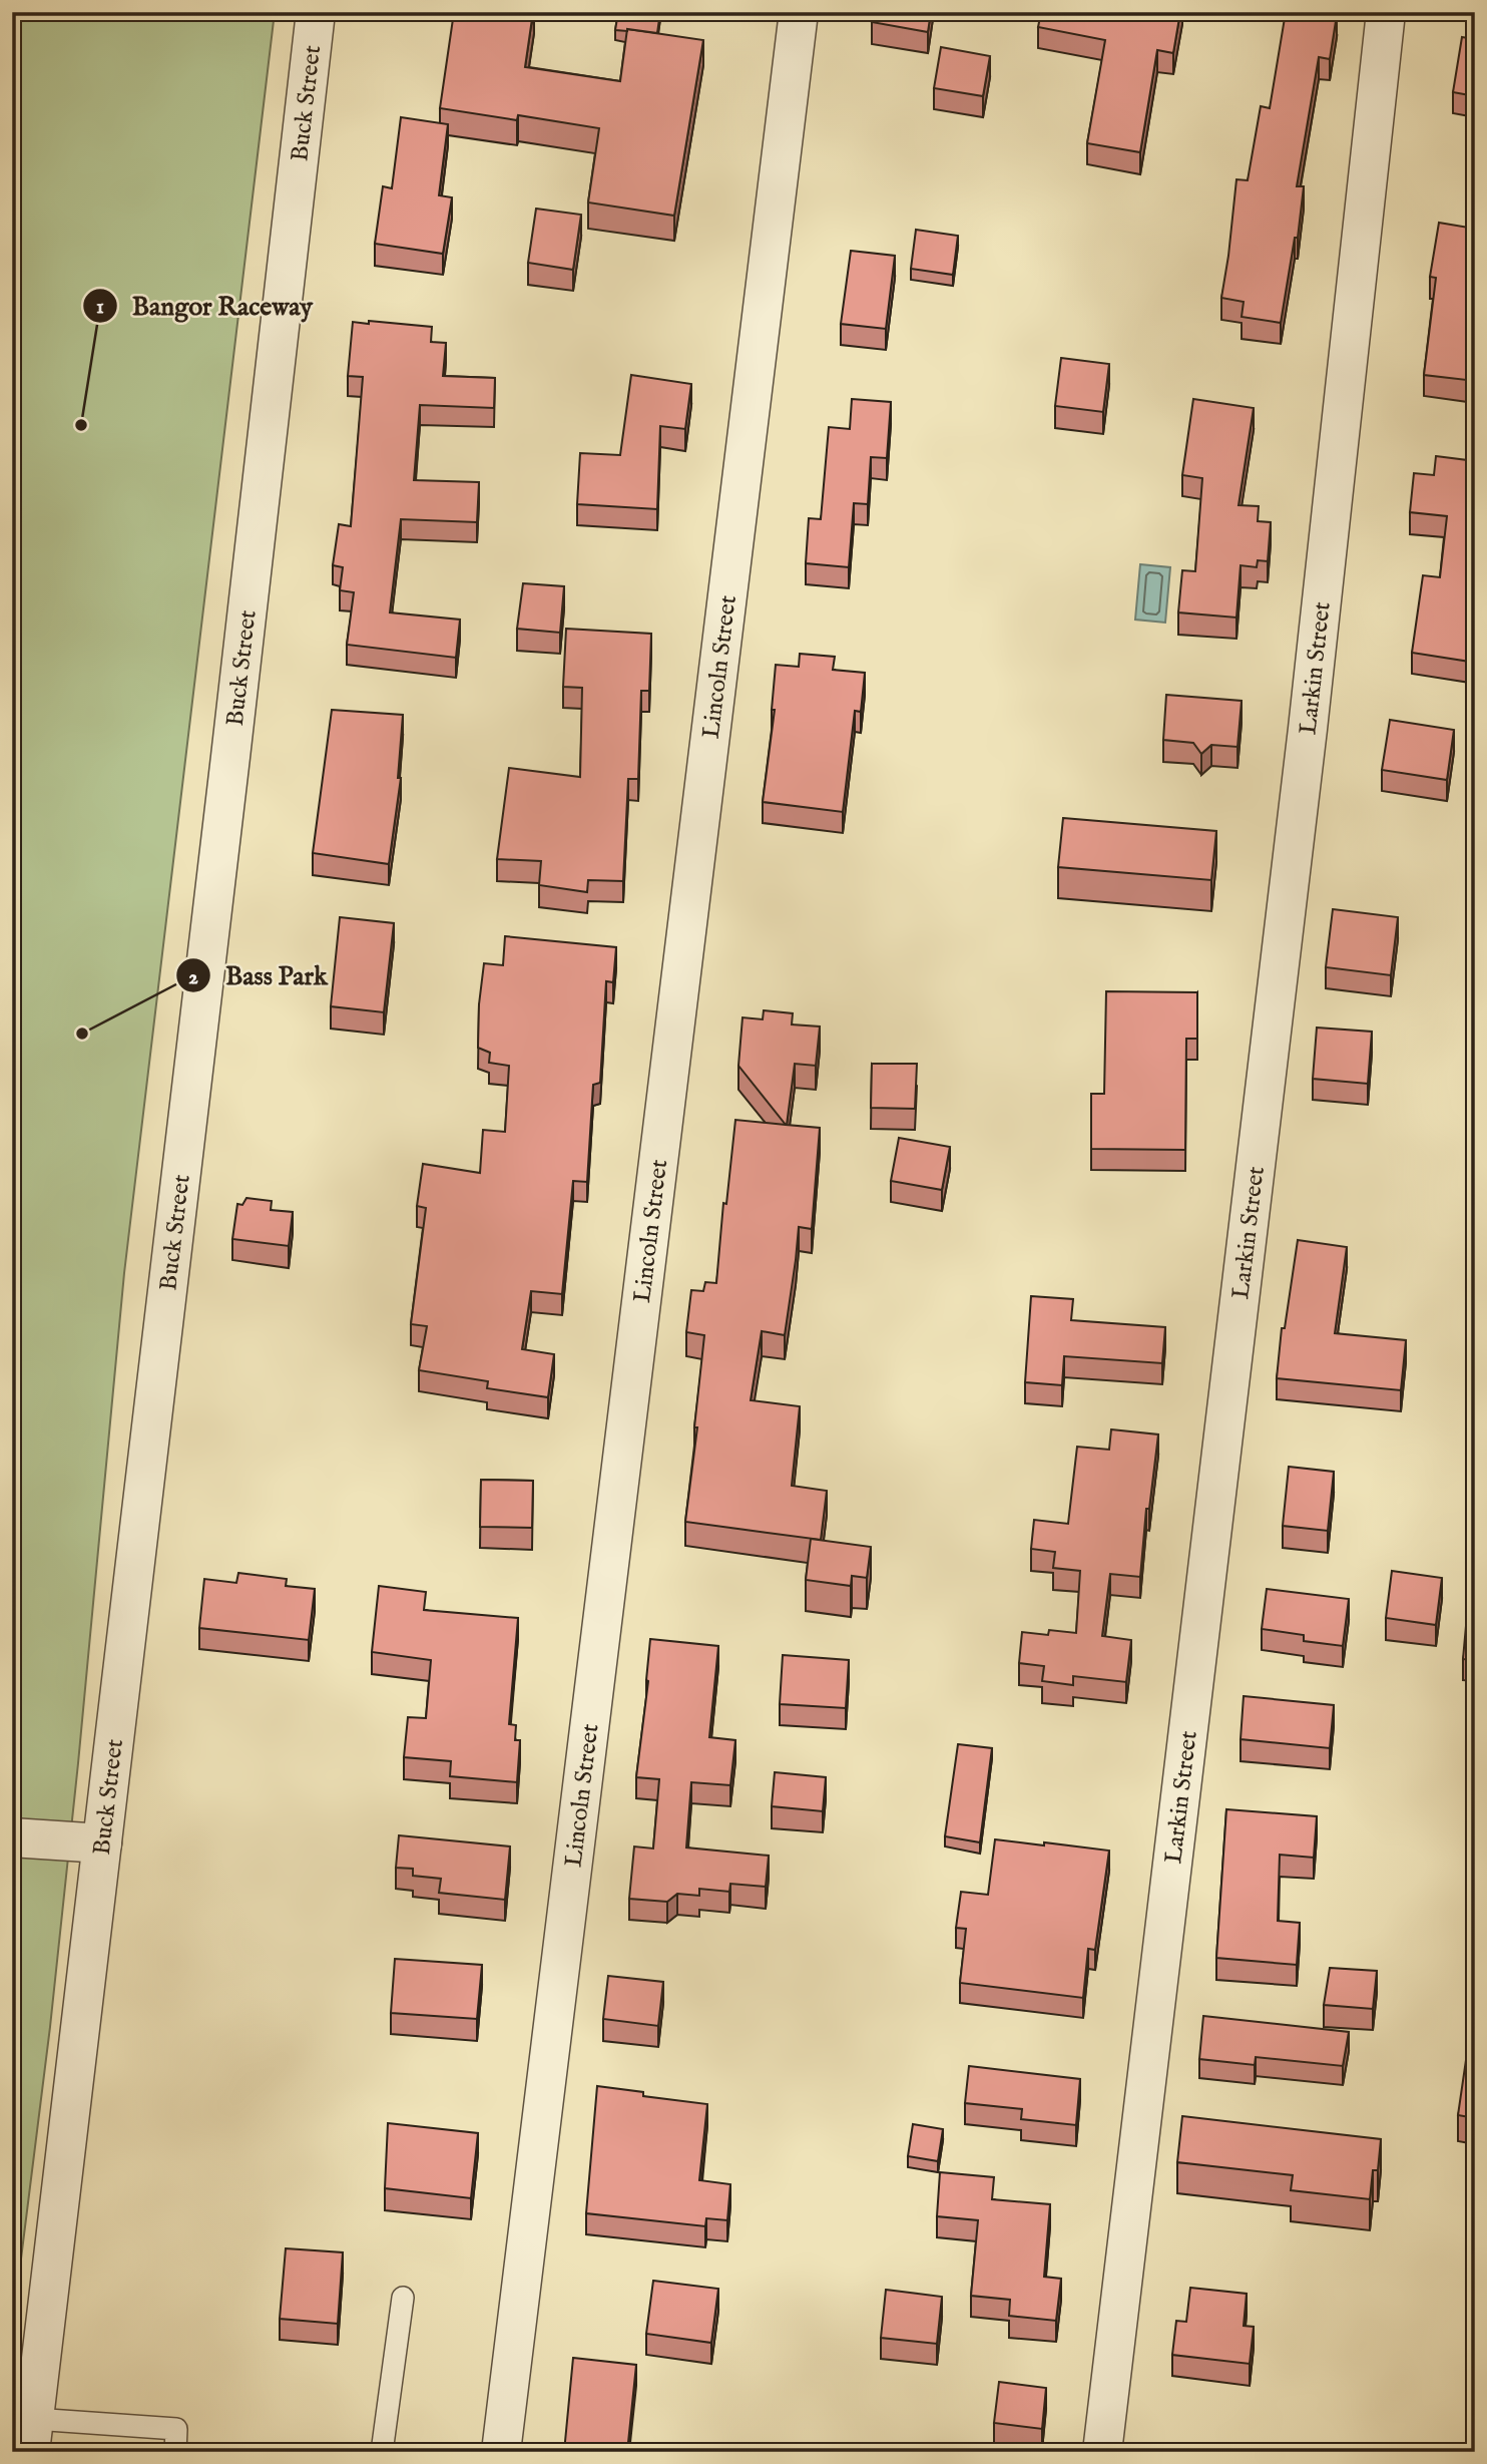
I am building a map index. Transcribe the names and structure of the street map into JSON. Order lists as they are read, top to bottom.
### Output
{
  "streets": {
    "street": ["Buck Street", "Lincoln Street", "Larkin Street"]
  },
  "places": ["Bangor Raceway", "Bass Park"]
}
